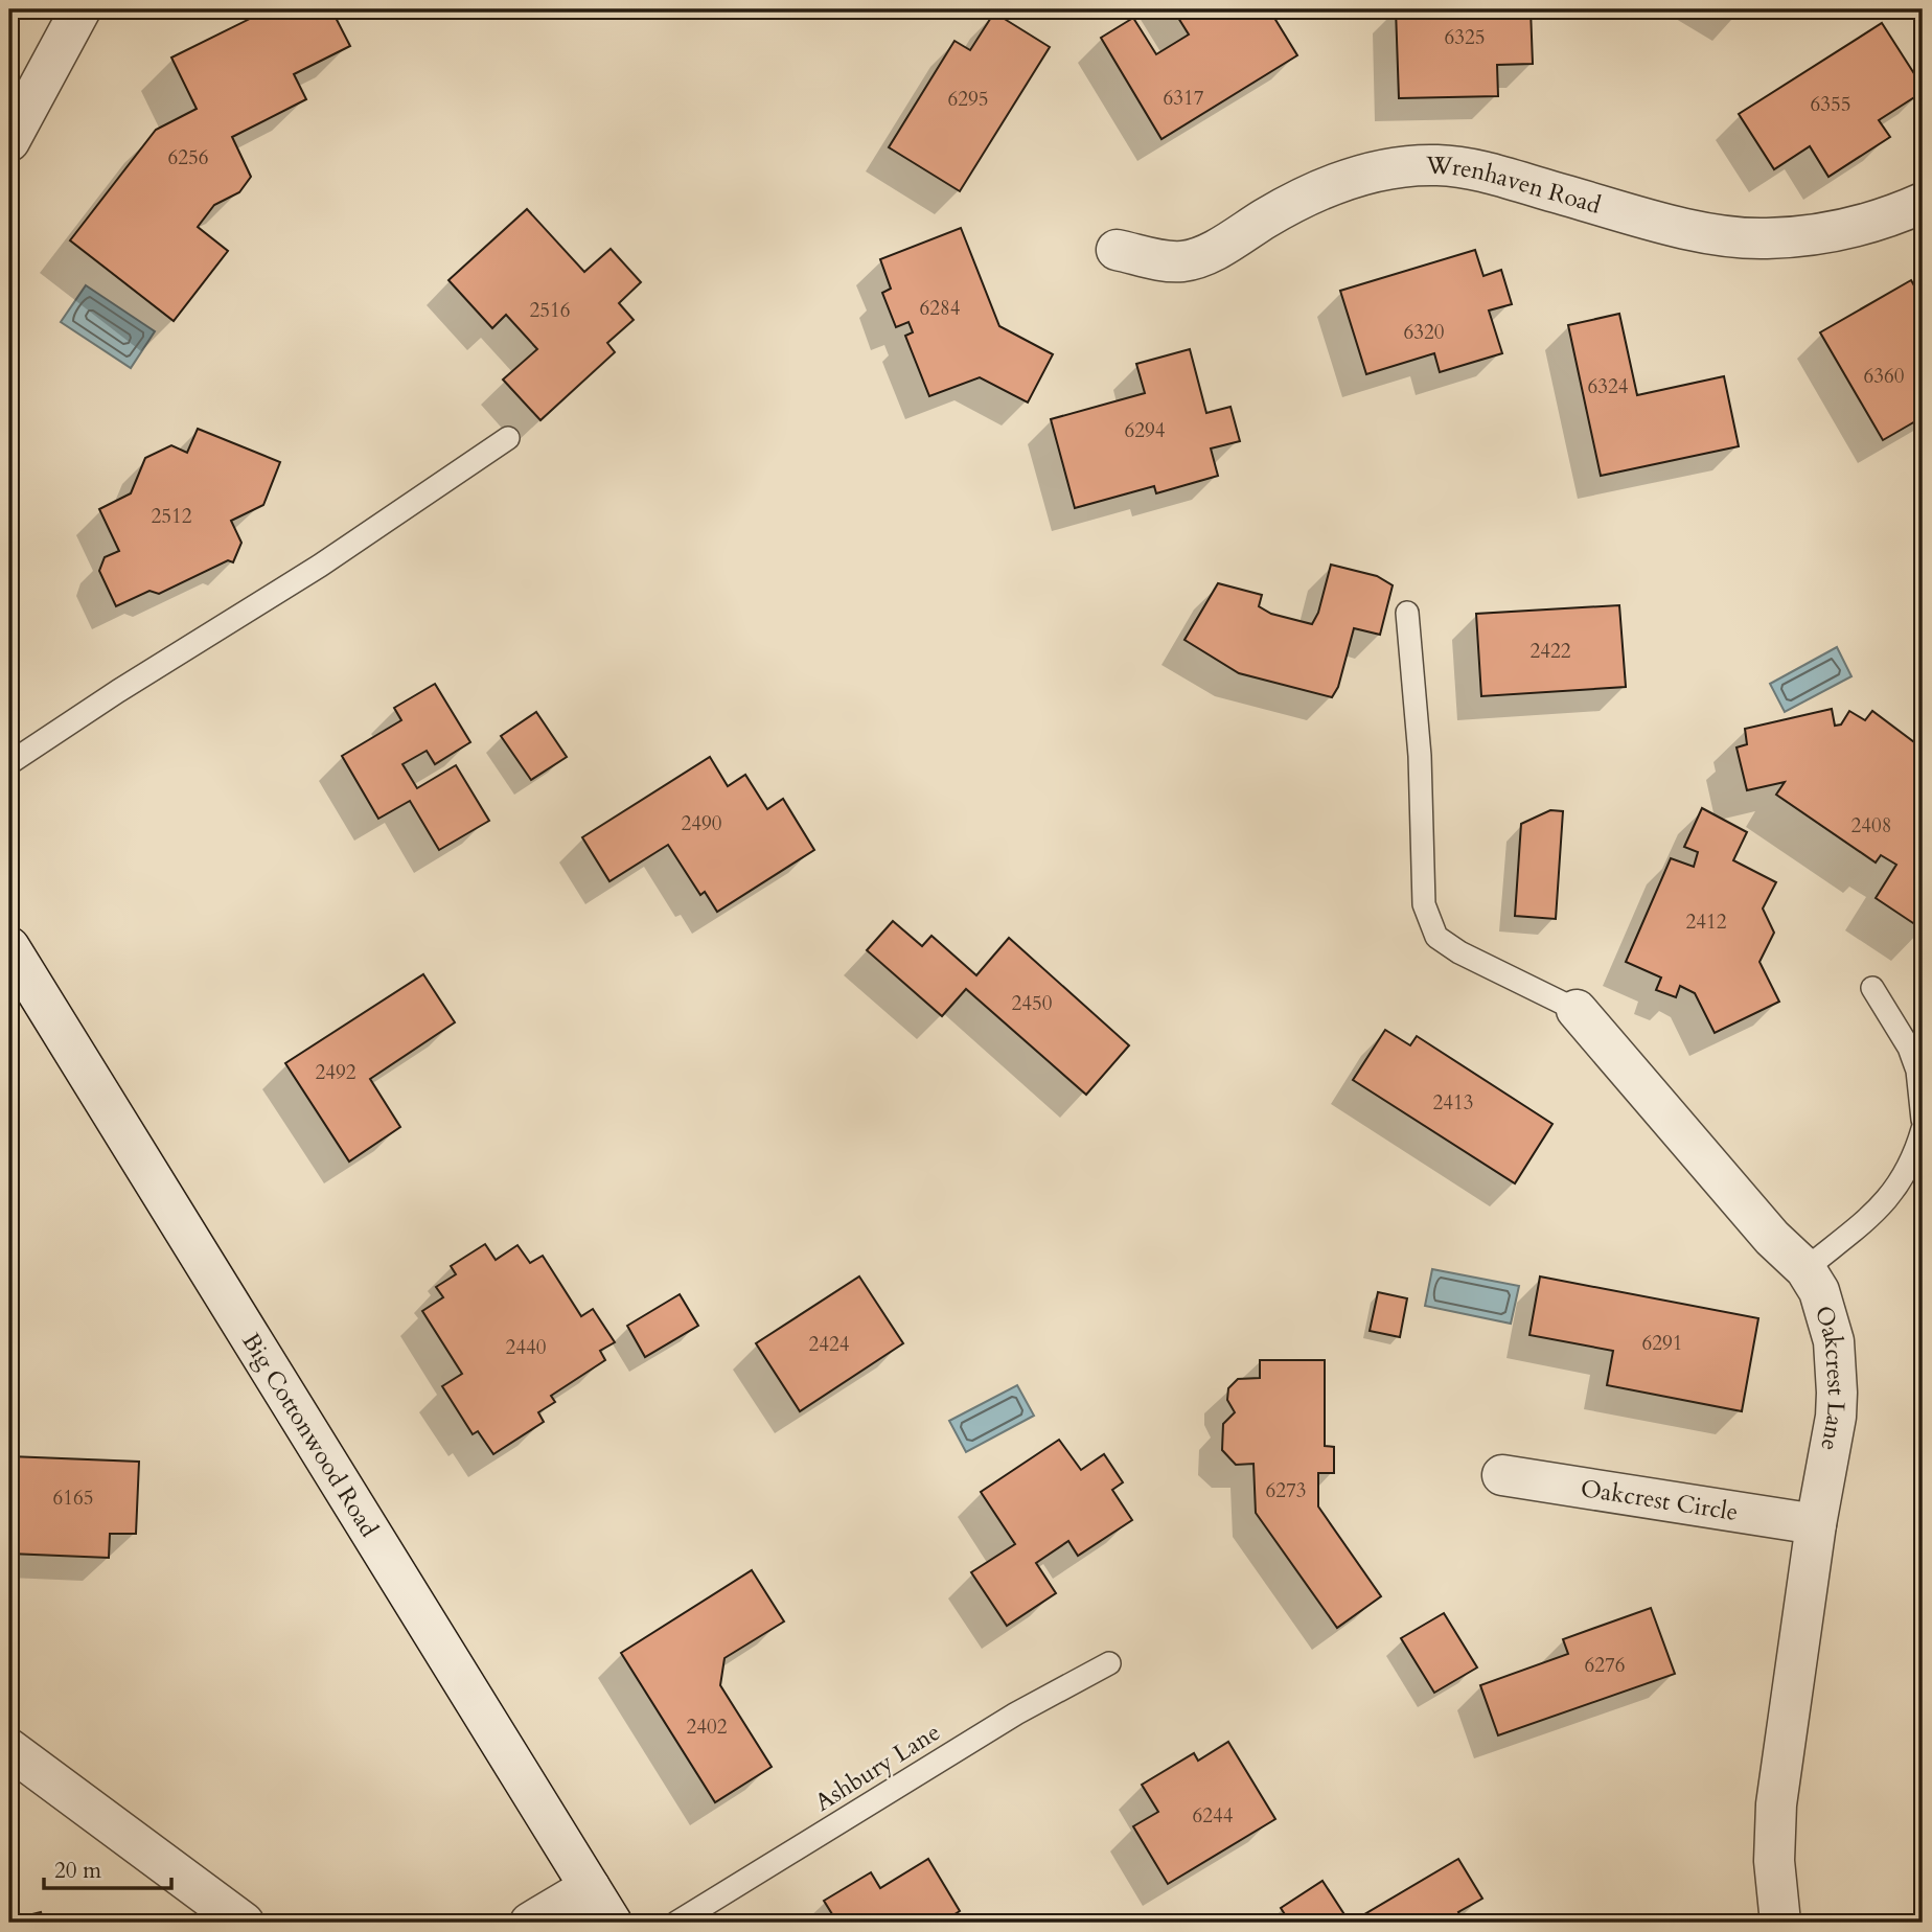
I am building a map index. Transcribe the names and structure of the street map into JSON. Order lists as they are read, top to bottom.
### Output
{
  "streets": {
    "street": [
      "Wrenhaven Road",
      "Oakcrest Lane",
      "Big Cottonwood Road",
      "Oakcrest Circle"
    ],
    "lane": ["Ashbury Lane"]
  },
  "crossings": [
    ["Oakcrest Lane", "Oakcrest Circle"]
  ],
  "house_numbers": [
    "6325",
    "6317",
    "6295",
    "6355",
    "6256",
    "6284",
    "2516",
    "6320",
    "6360",
    "6324",
    "6294",
    "2512",
    "2422",
    "2490",
    "2408",
    "2412",
    "2450",
    "2492",
    "2413",
    "6291",
    "2424",
    "2440",
    "6273",
    "6165",
    "6276",
    "2402",
    "6244"
  ],
  "scale_bar": "20 m"
}
